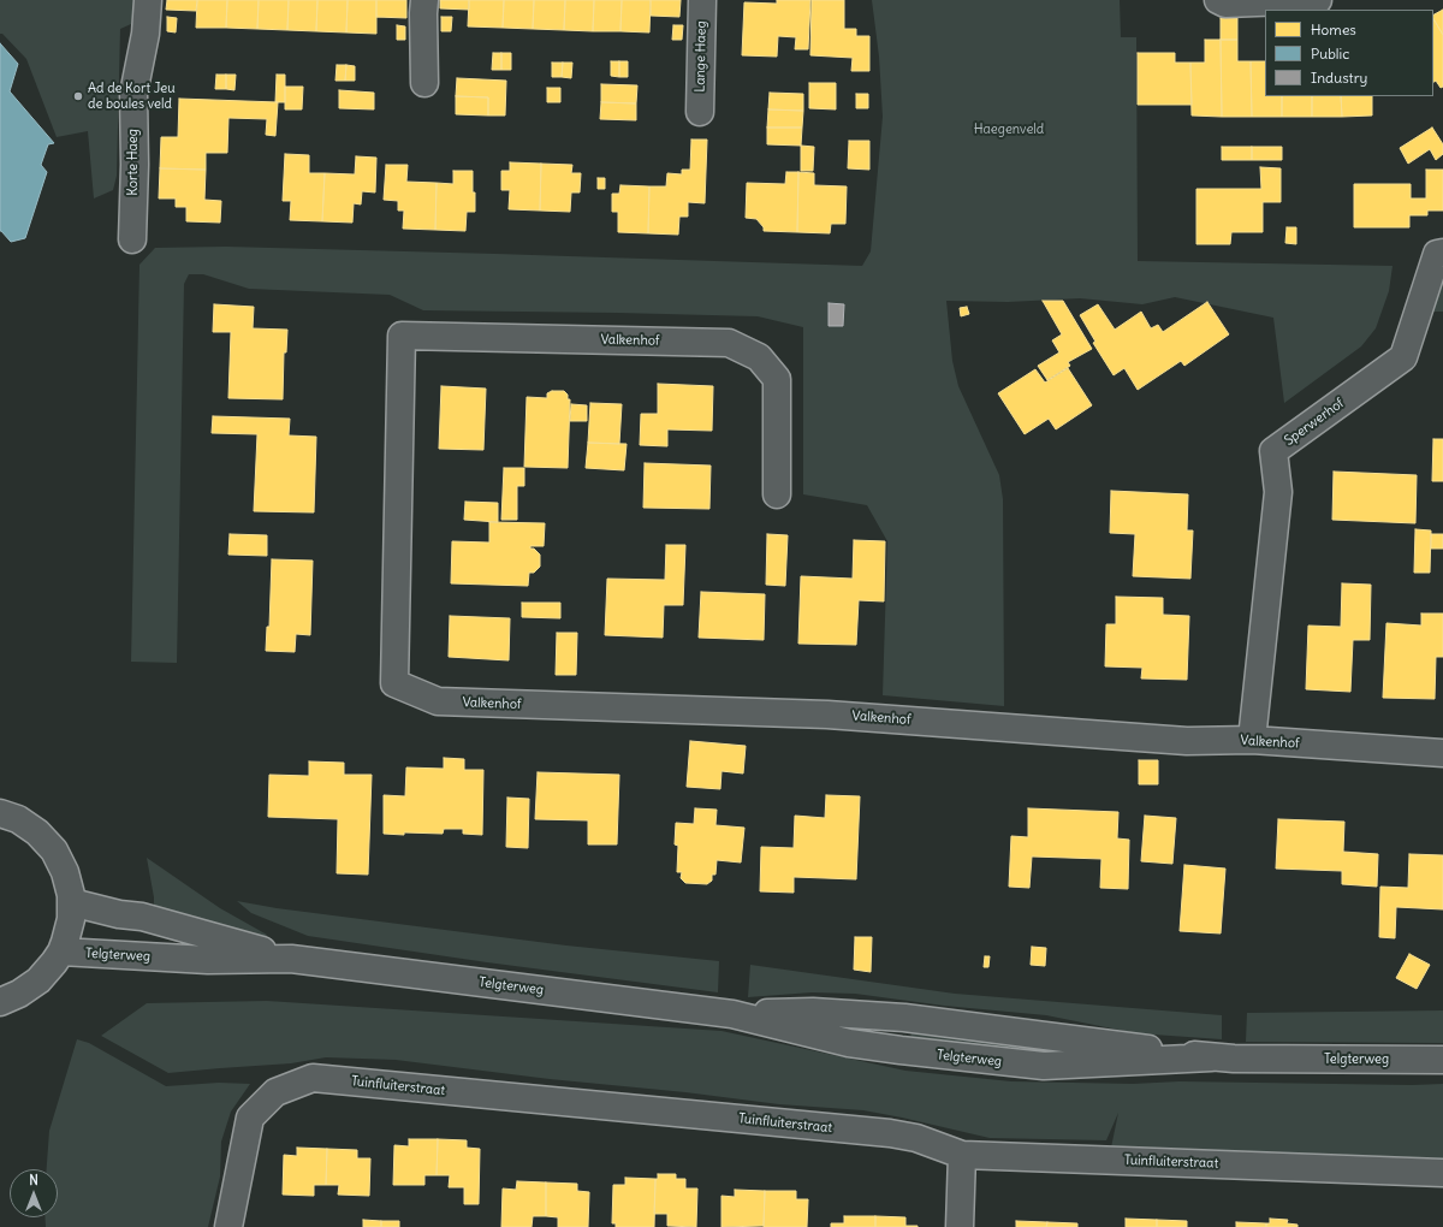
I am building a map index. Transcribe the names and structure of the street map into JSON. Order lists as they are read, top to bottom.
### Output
{
  "streets": {
    "street": [
      "Lange Haeg",
      "Korte Haeg",
      "Valkenhof",
      "Sperwerhof",
      "Telgterweg",
      "Tuinfluiterstraat"
    ]
  },
  "crossings": [
    ["Valkenhof", "Sperwerhof"]
  ],
  "parks": ["Haegenveld"],
  "places": ["Ad de Kort Jeu de boules veld"],
  "legend": ["Homes", "Public", "Industry"],
  "north": "top"
}
